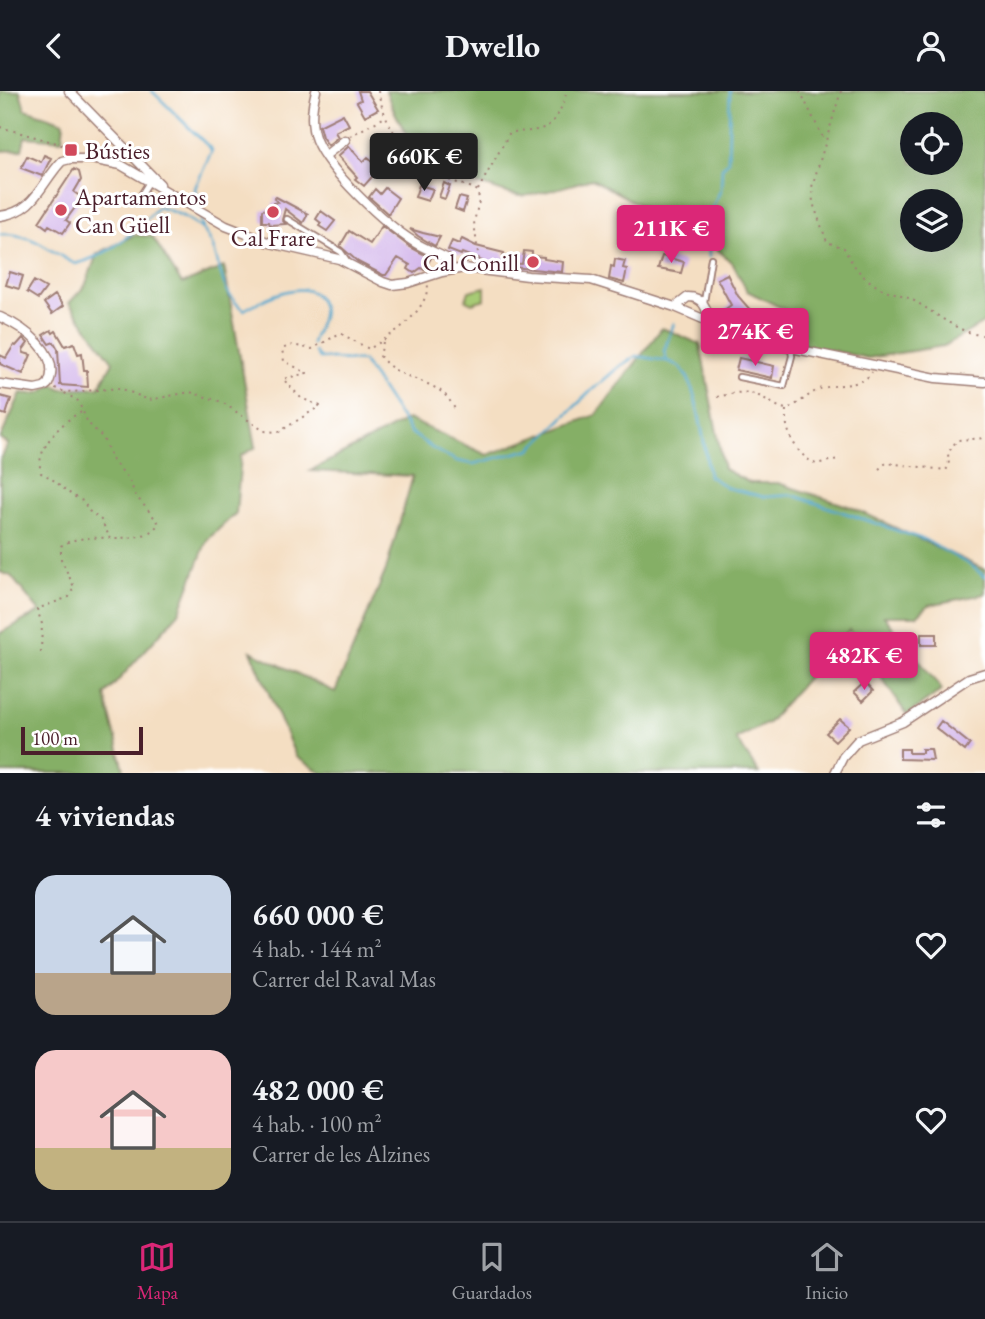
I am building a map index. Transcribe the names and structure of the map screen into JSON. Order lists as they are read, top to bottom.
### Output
{
  "places": {
    "transit": ["Bústies"],
    "other": ["Apartamentos Can Güell", "Cal Frare", "Cal Conill"]
  },
  "scale_bar": "100 m",
  "page": {
    "header": "Dwello",
    "price": [
      "660K €",
      "211K €",
      "274K €",
      "482K €"
    ],
    "scale": "100 m",
    "heading": "4 viviendas",
    "list": [
      {
        "name": "660 000 €",
        "note": "4 hab. · 144 m² · Carrer del Raval Mas"
      },
      {
        "name": "482 000 €",
        "note": "4 hab. · 100 m² · Carrer de les Alzines"
      }
    ],
    "tabs": ["Mapa", "Guardados", "Inicio"]
  }
}
